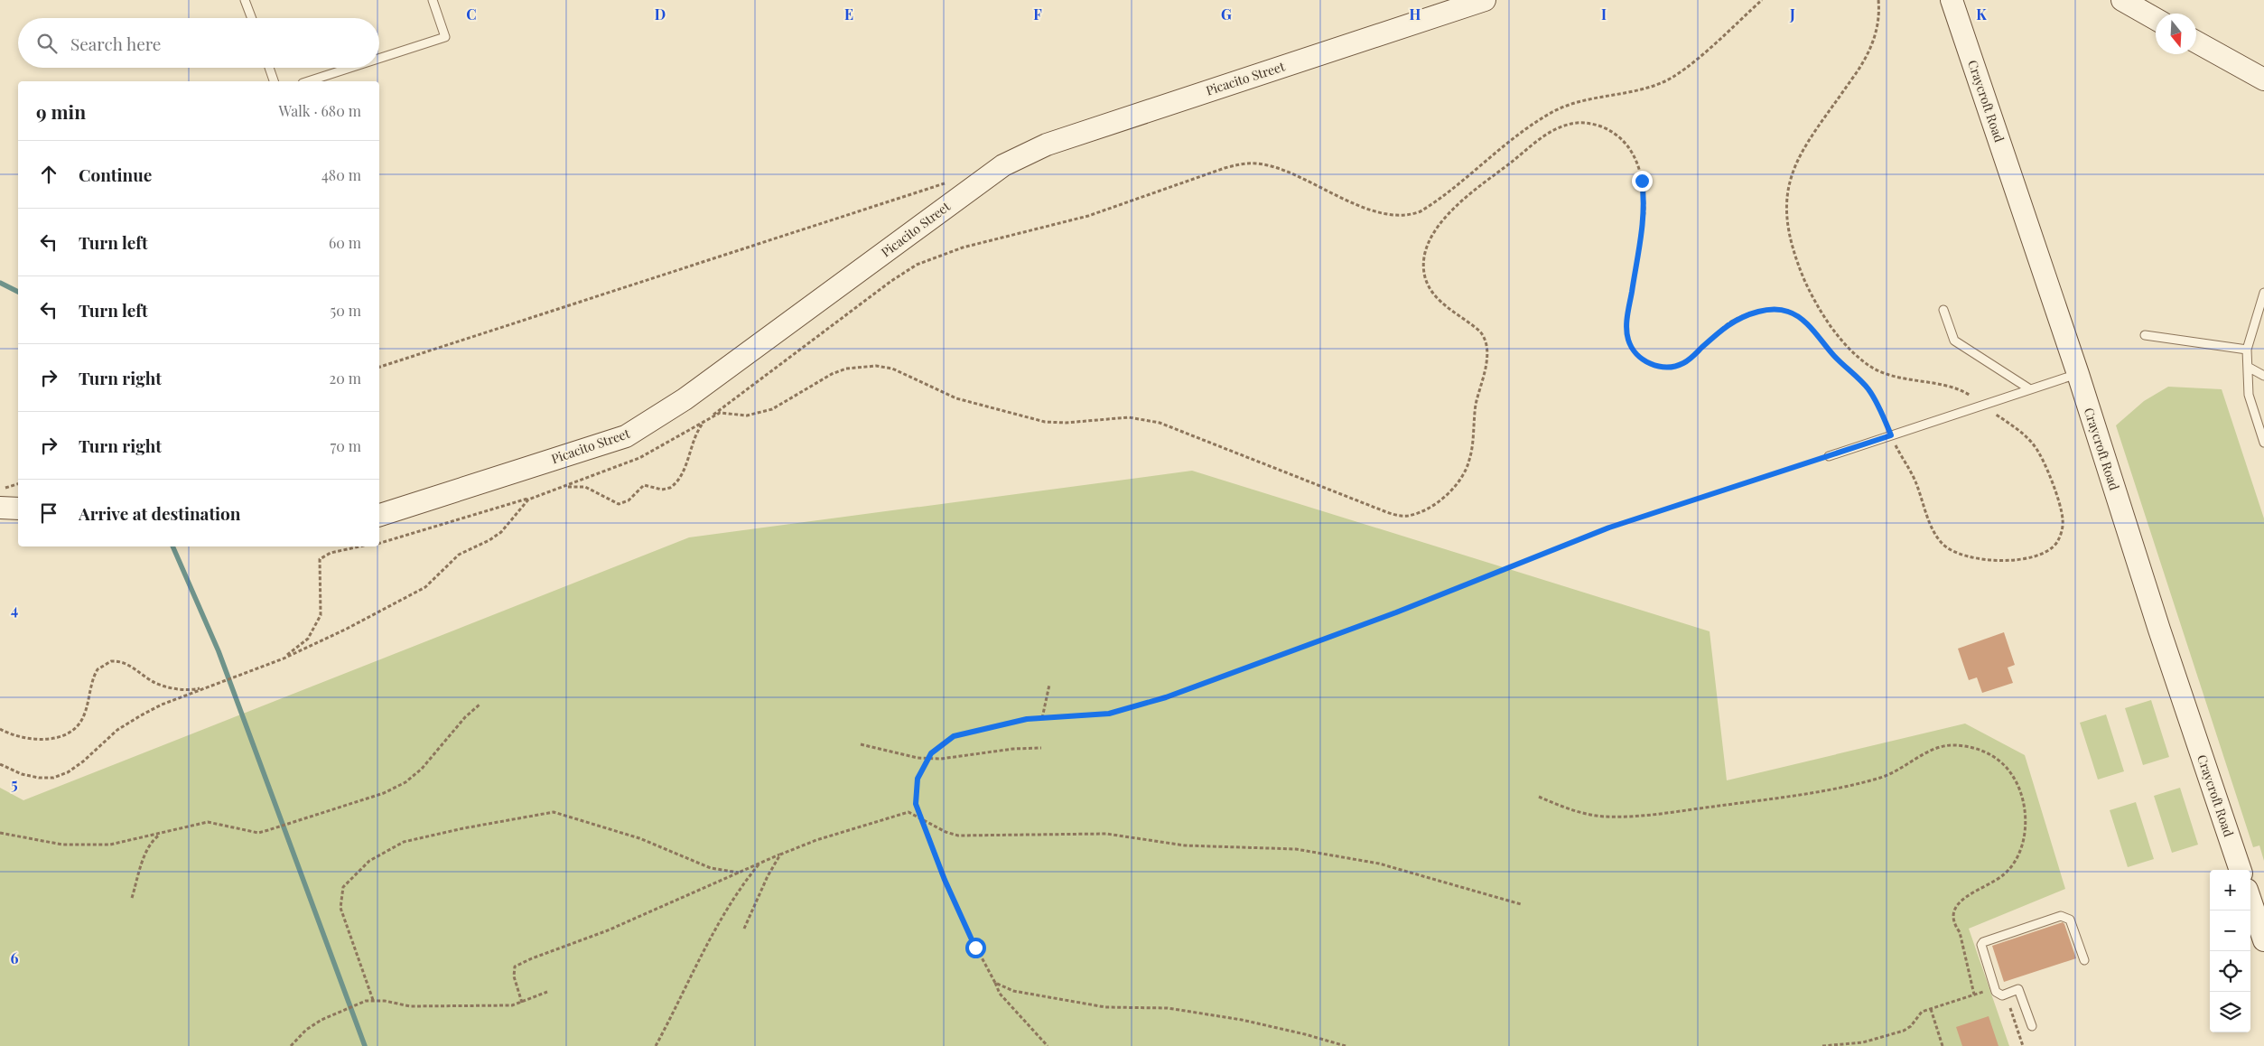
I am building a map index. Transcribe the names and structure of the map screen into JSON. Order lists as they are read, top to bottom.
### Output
{
  "streets": {
    "street": ["Picacito Street", "Craycroft Road"]
  },
  "north": "bottom",
  "page": {
    "search": "Search here",
    "heading": ["9 min", "Walk · 680 m"],
    "list": [
      ["Continue", "480 m"],
      ["Turn left", "60 m"],
      ["Turn left", "50 m"],
      ["Turn right", "20 m"],
      ["Turn right", "70 m"],
      "Arrive at destination"
    ],
    "map_buttons": ["+", "−"]
  },
  "grid": {
    "columns": [
      "C",
      "D",
      "E",
      "F",
      "G",
      "H",
      "I",
      "J",
      "K"
    ],
    "rows": ["4", "5", "6"]
  }
}
